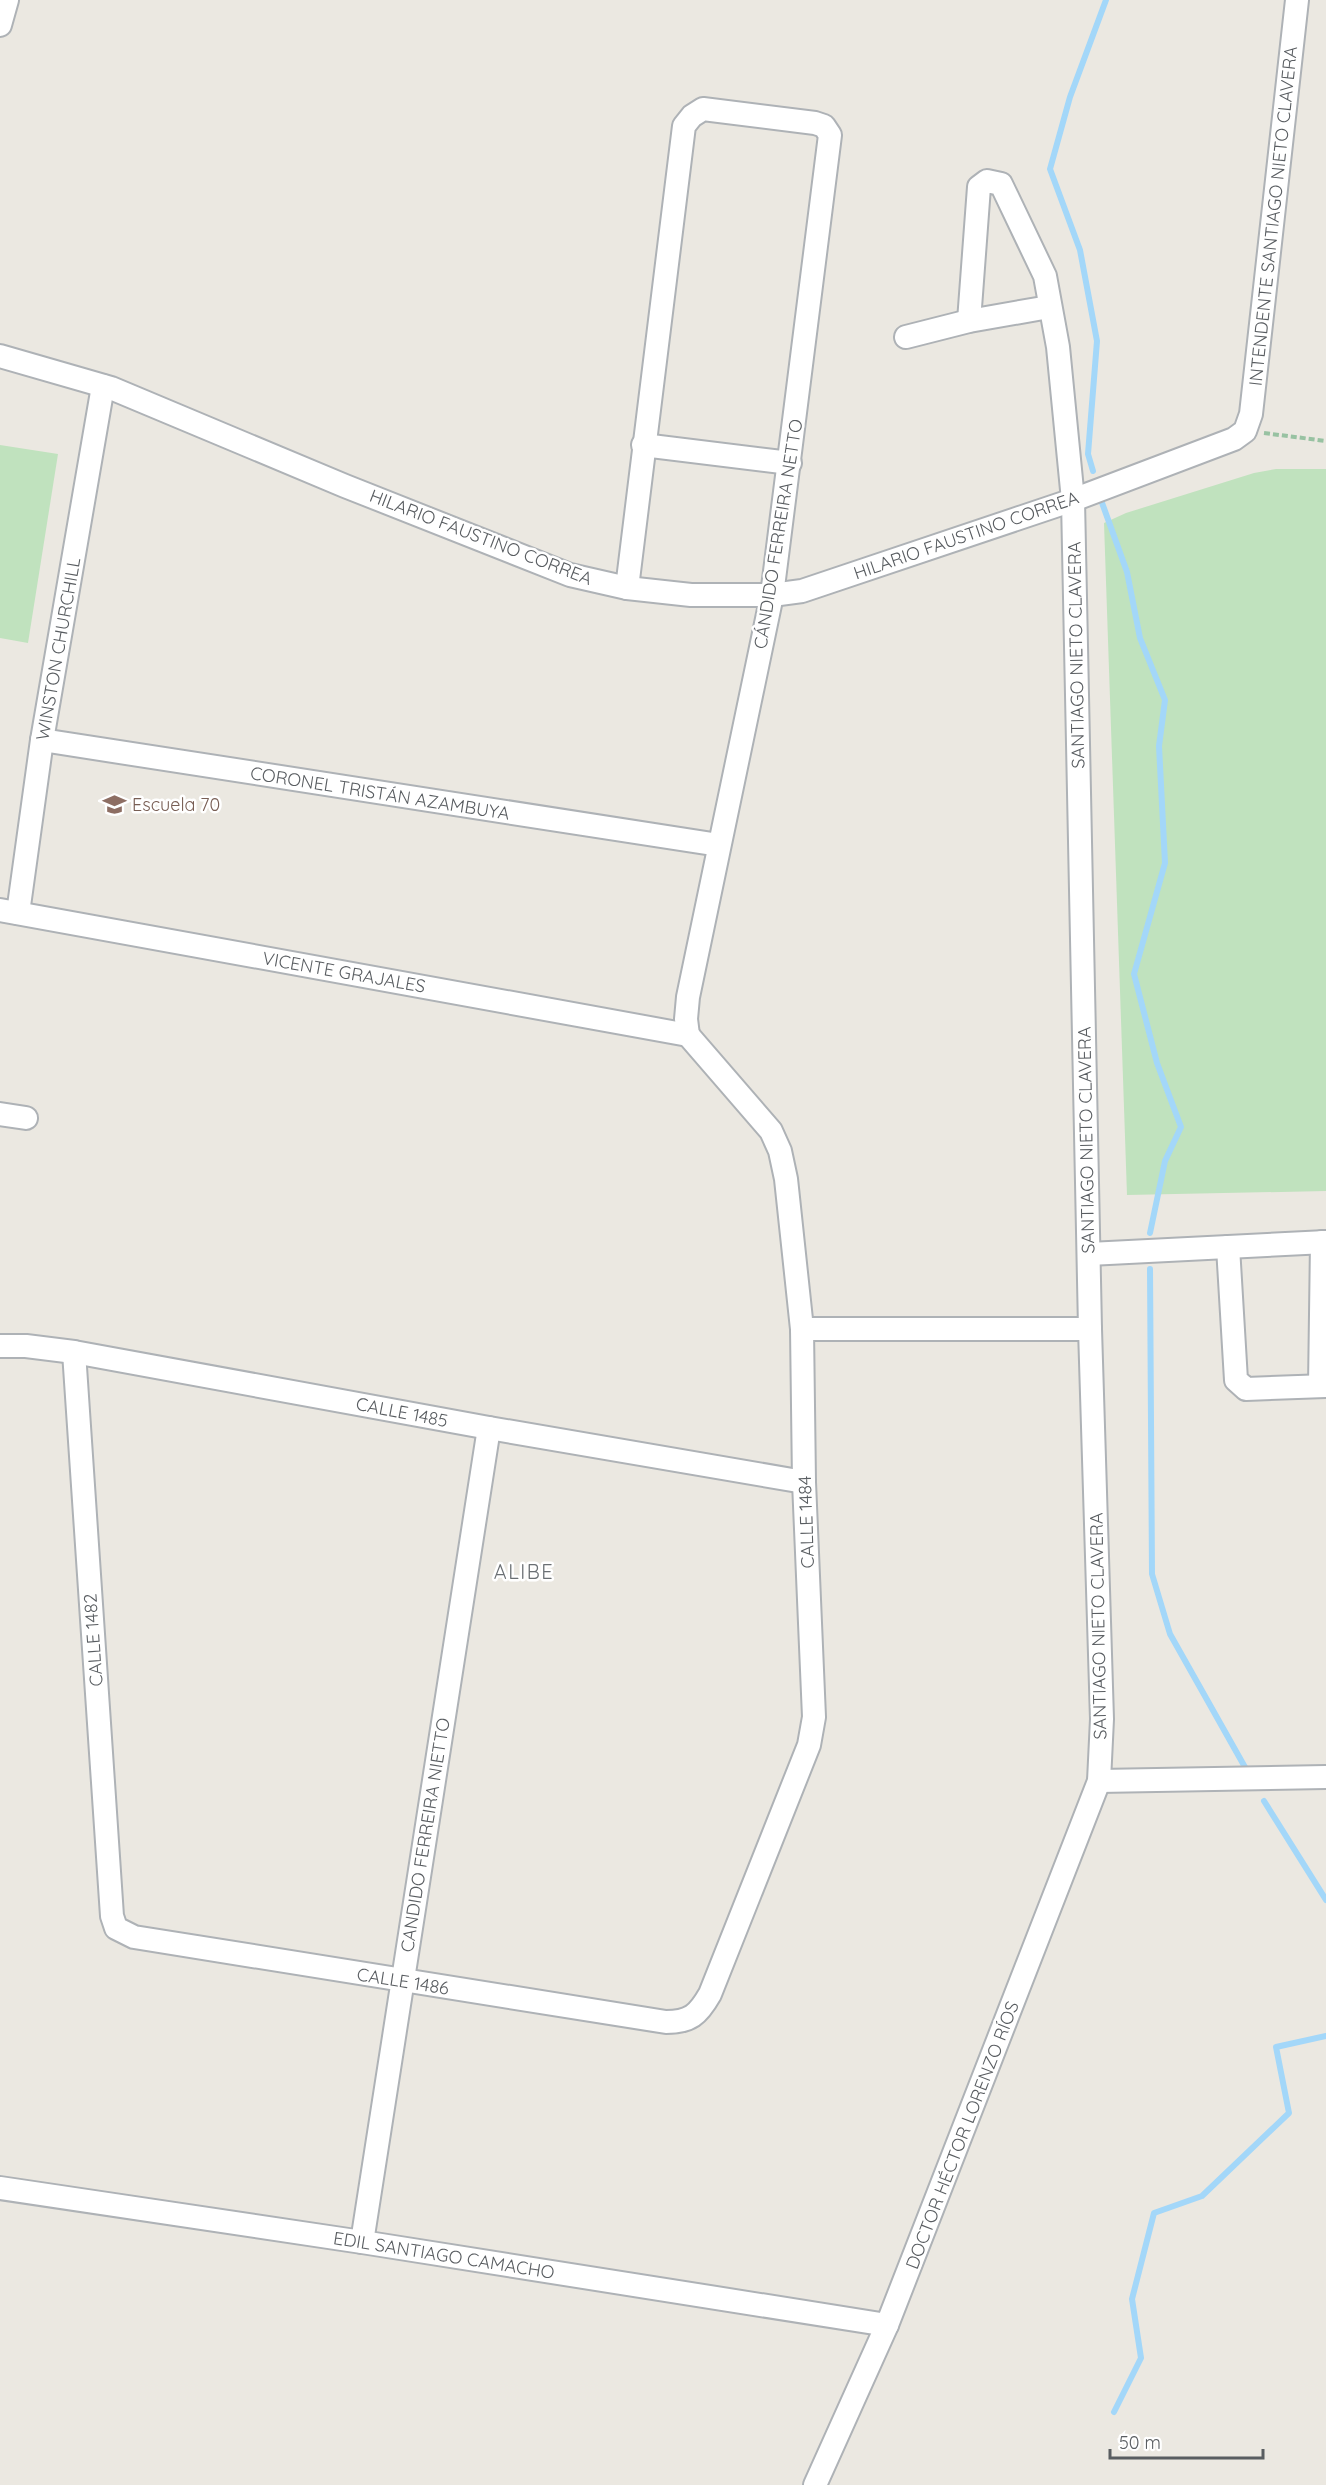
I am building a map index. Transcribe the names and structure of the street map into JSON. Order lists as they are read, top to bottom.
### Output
{
  "streets": {
    "street": [
      "INTENDENTE SANTIAGO NIETO CLAVERA",
      "CÁNDIDO FERREIRA NETTO",
      "HILARIO FAUSTINO CORREA",
      "WINSTON CHURCHILL",
      "SANTIAGO NIETO CLAVERA",
      "CORONEL TRISTÁN AZAMBUYA",
      "VICENTE GRAJALES",
      "CALLE 1485",
      "CALLE 1484",
      "CALLE 1482",
      "CANDIDO FERREIRA NIETTO",
      "CALLE 1486",
      "DOCTOR HÉCTOR LORENZO RÍOS",
      "EDIL SANTIAGO CAMACHO"
    ]
  },
  "crossings": [
    ["INTENDENTE SANTIAGO NIETO CLAVERA", "HILARIO FAUSTINO CORREA"],
    ["CÁNDIDO FERREIRA NETTO", "HILARIO FAUSTINO CORREA"],
    ["CÁNDIDO FERREIRA NETTO", "CORONEL TRISTÁN AZAMBUYA"],
    ["CÁNDIDO FERREIRA NETTO", "VICENTE GRAJALES"],
    ["CÁNDIDO FERREIRA NETTO", "CALLE 1484"],
    ["HILARIO FAUSTINO CORREA", "WINSTON CHURCHILL"],
    ["HILARIO FAUSTINO CORREA", "SANTIAGO NIETO CLAVERA"],
    ["WINSTON CHURCHILL", "CORONEL TRISTÁN AZAMBUYA"],
    ["WINSTON CHURCHILL", "VICENTE GRAJALES"],
    ["SANTIAGO NIETO CLAVERA", "DOCTOR HÉCTOR LORENZO RÍOS"],
    ["VICENTE GRAJALES", "CALLE 1484"],
    ["CALLE 1485", "CALLE 1484"],
    ["CALLE 1485", "CALLE 1482"],
    ["CALLE 1485", "CANDIDO FERREIRA NIETTO"],
    ["CALLE 1484", "CALLE 1486"],
    ["CALLE 1482", "CALLE 1486"],
    ["CANDIDO FERREIRA NIETTO", "CALLE 1486"],
    ["CANDIDO FERREIRA NIETTO", "EDIL SANTIAGO CAMACHO"],
    ["DOCTOR HÉCTOR LORENZO RÍOS", "EDIL SANTIAGO CAMACHO"]
  ],
  "districts": ["ALIBE"],
  "places": {
    "school or university": ["Escuela 70"]
  },
  "scale_bar": "50 m"
}
